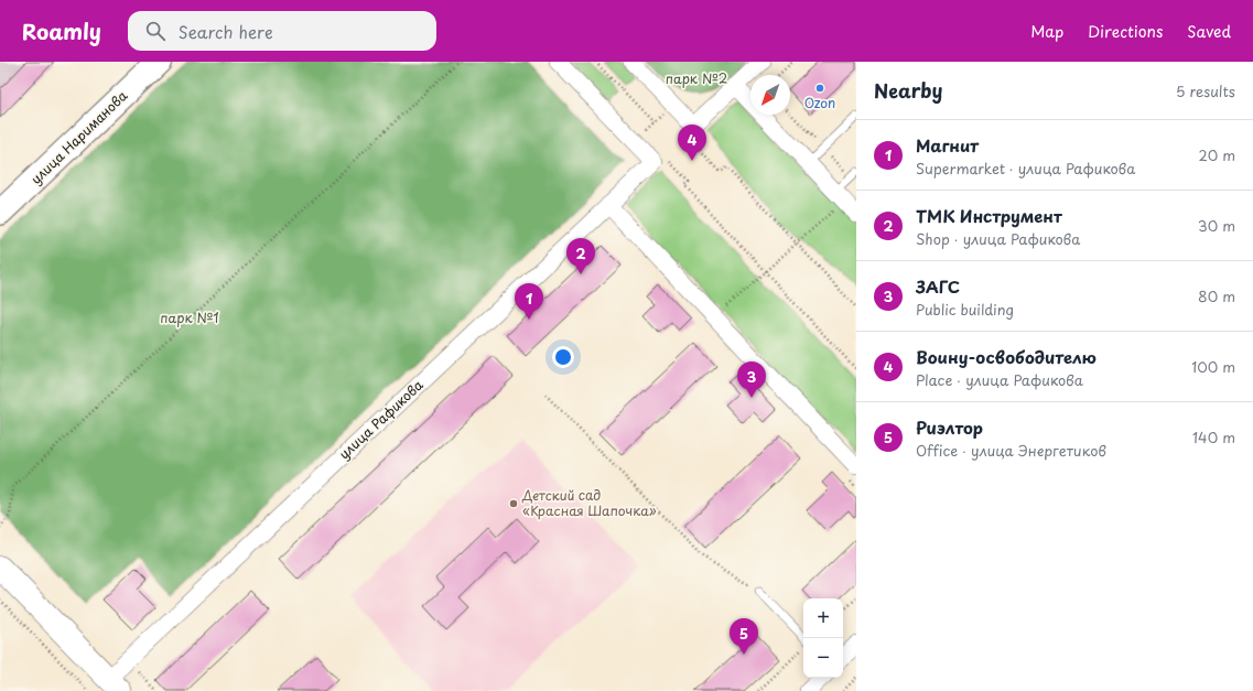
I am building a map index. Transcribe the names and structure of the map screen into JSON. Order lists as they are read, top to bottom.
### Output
{
  "streets": {
    "main road": ["улица Нариманова"],
    "street": ["улица Рафикова"]
  },
  "parks": ["парк №2", "парк №1"],
  "places": ["Ozon", "Детский сад «Красная Шапочка»"],
  "north": "bottom left",
  "page": {
    "header": "Roamly",
    "search": "Search here",
    "nav": ["Map", "Directions", "Saved"],
    "heading": ["Nearby", "5 results"],
    "list": [
      {
        "mark": "1",
        "name": "Магнит",
        "note": "Supermarket · улица Рафикова",
        "value": "20 m"
      },
      {
        "mark": "2",
        "name": "ТМК Инструмент",
        "note": "Shop · улица Рафикова",
        "value": "30 m"
      },
      {
        "mark": "3",
        "name": "ЗАГС",
        "note": "Public building",
        "value": "80 m"
      },
      {
        "mark": "4",
        "name": "Воину-освободителю",
        "note": "Place · улица Рафикова",
        "value": "100 m"
      },
      {
        "mark": "5",
        "name": "Риэлтор",
        "note": "Office · улица Энергетиков",
        "value": "140 m"
      }
    ],
    "pins": [
      "4",
      "2",
      "1",
      "3",
      "5"
    ],
    "map_buttons": ["+", "−"]
  }
}
